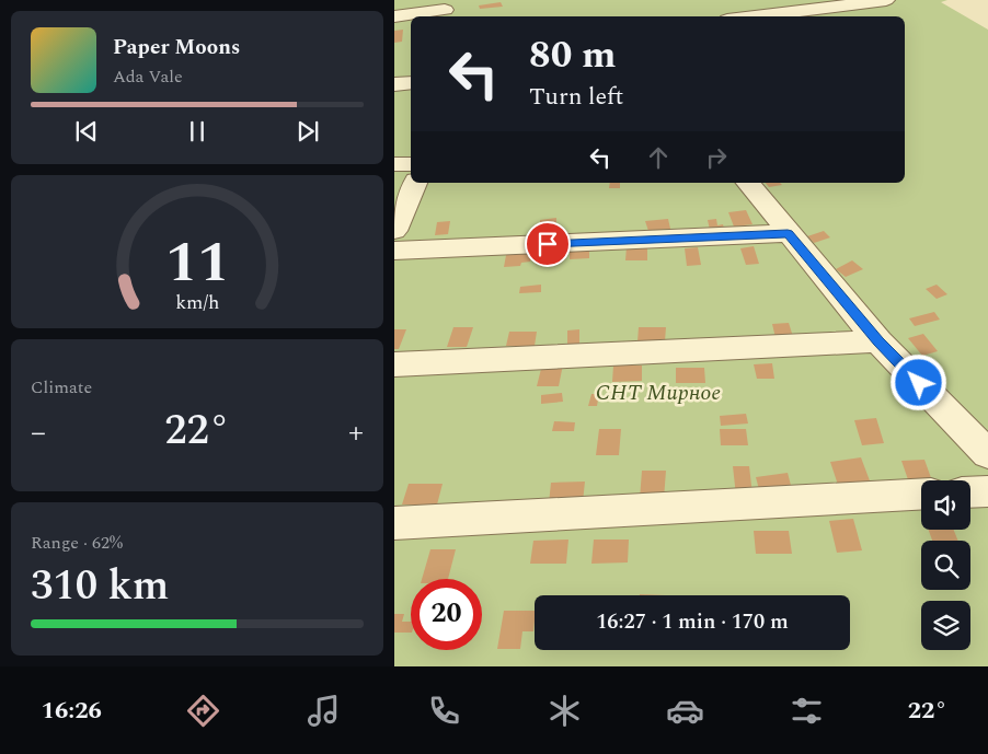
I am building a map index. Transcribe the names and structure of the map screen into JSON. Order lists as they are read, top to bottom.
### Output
{
  "parks": ["СНТ Мирное"],
  "page": {
    "turn": ["80 m", "Turn left"],
    "song": ["Paper Moons", "Ada Vale"],
    "tile": [
      "Climate",
      ["Range · 62%", "310 km"]
    ],
    "heat": ["−", "22°", "+"],
    "limit": "20",
    "trip": "16:27 · 1 min · 170 m",
    "tabs": ["16:26", "22°"],
    "gauge": ["11", "km/h"]
  }
}
